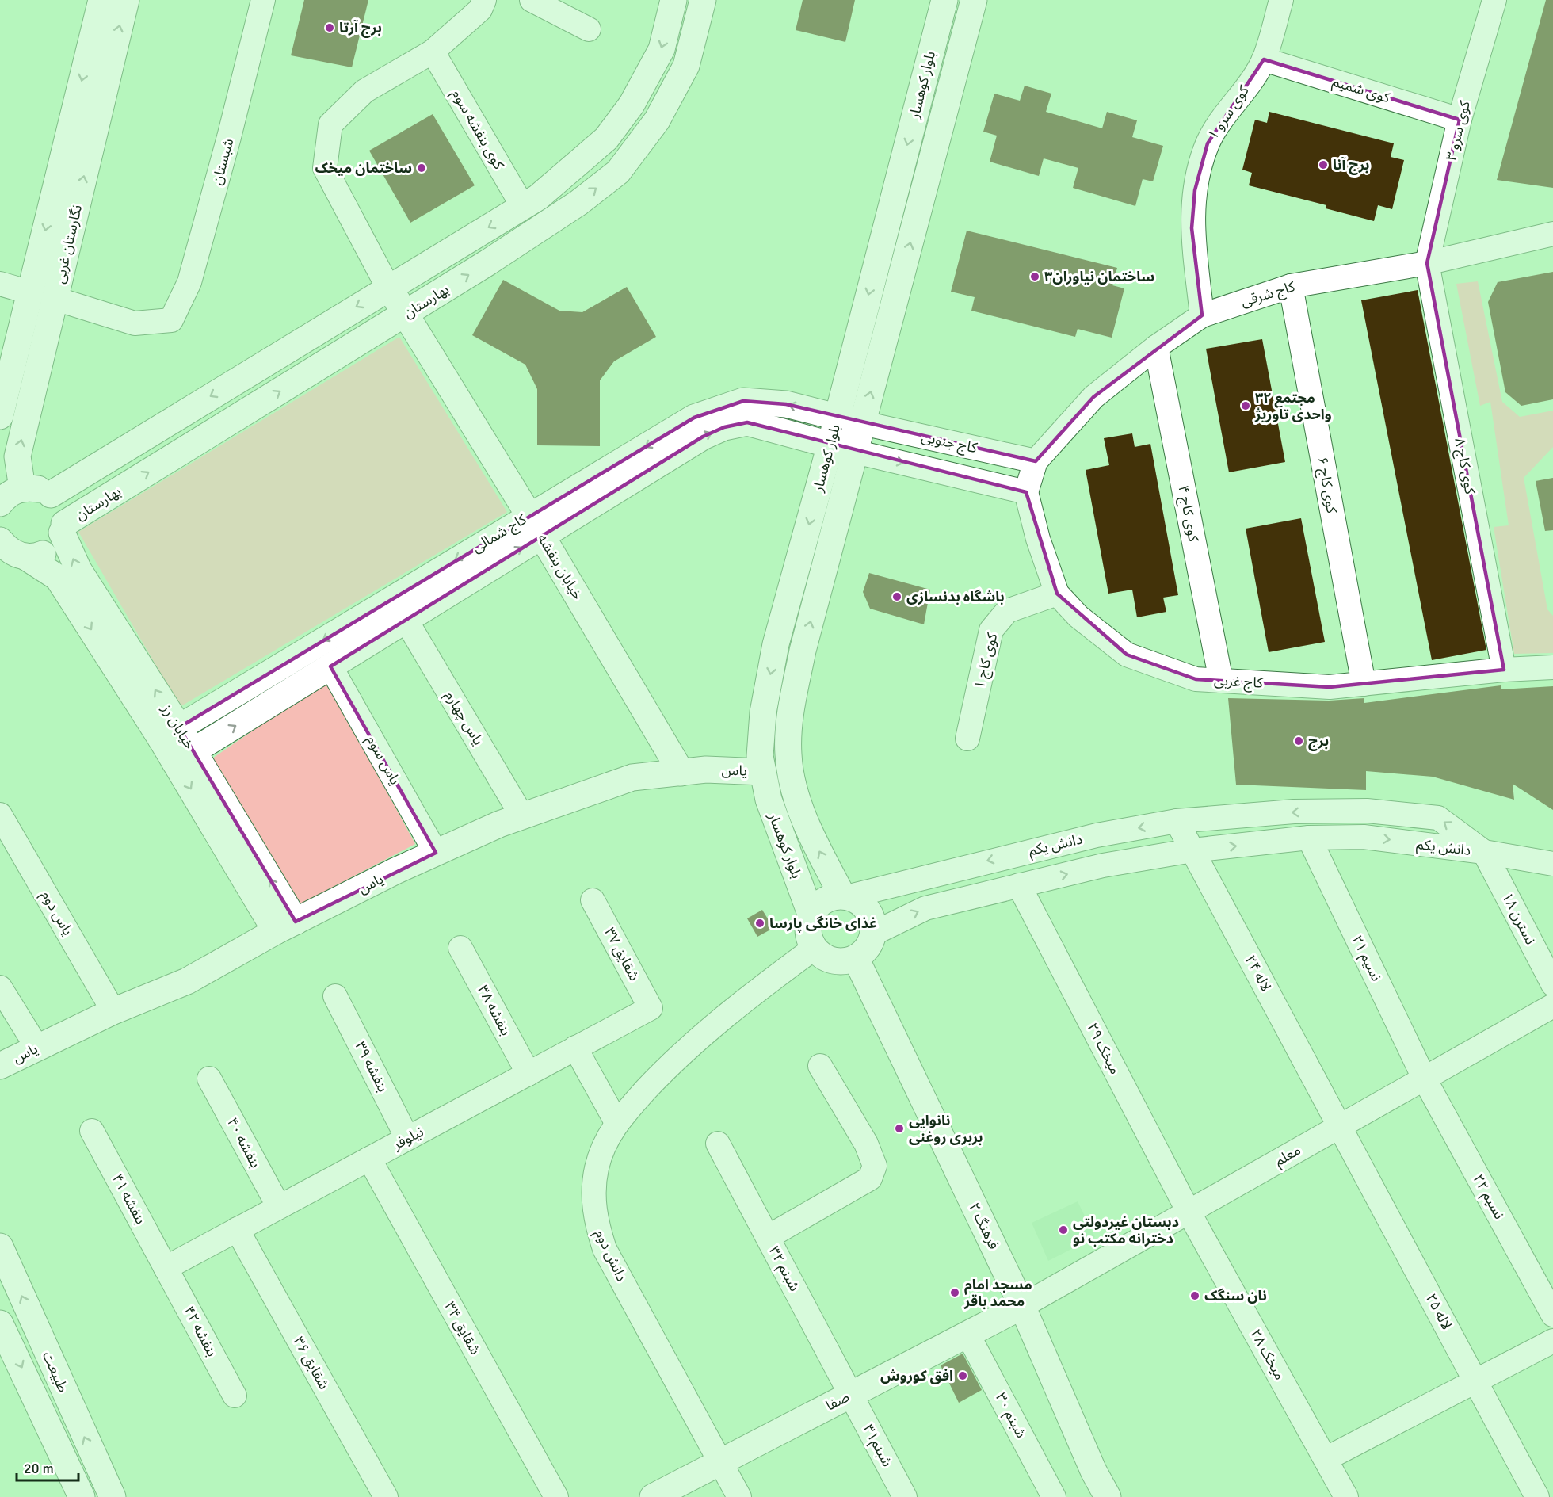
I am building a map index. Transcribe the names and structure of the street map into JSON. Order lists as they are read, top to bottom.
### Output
{
  "streets": {
    "street": [
      "بلوار کوهسار",
      "کوی شمیم",
      "کوی سرو ۱",
      "کوی بنفشه سوم",
      "کوی سرو ۳",
      "شبستان",
      "نگارستان غربی",
      "کاج شرقی",
      "بهارستان",
      "کاج جنوبی",
      "کوی کاج ۸",
      "کوی کاج ۶",
      "کوی کاج ۴",
      "کاج شمالی",
      "خیابان بنفشه",
      "کوی کاج ۱",
      "کاج غربی",
      "یاس چهارم",
      "خیابان رز",
      "یاس سوم",
      "یاس",
      "دانش یکم",
      "یاس دوم",
      "نسترن ۱۸",
      "شقایق ۳۷",
      "نسیم ۲۱",
      "لاله ۲۴",
      "بنفشه ۳۸",
      "میخک ۲۹",
      "بنفشه ۳۹",
      "نیلوفر",
      "بنفشه ۴۰",
      "معلم",
      "نسیم ۲۲",
      "بنفشه ۴۱",
      "فرهنگ ۲",
      "دانش دوم",
      "شبنم ۳۲",
      "لاله ۲۵",
      "شقایق ۳۴",
      "بنفشه ۴۲",
      "میخک ۲۸",
      "شقایق ۳۶",
      "طبیعت",
      "صفا",
      "شبنم ۳۰",
      "شبنم۳۱"
    ]
  },
  "crossings": [
    ["بلوار کوهسار", "کاج جنوبی"],
    ["بلوار کوهسار", "کاج شمالی"],
    ["بلوار کوهسار", "یاس"],
    ["بلوار کوهسار", "دانش یکم"],
    ["بلوار کوهسار", "فرهنگ ۲"],
    ["بلوار کوهسار", "دانش دوم"],
    ["کوی شمیم", "کوی سرو ۱"],
    ["کوی شمیم", "کوی سرو ۳"],
    ["کوی سرو ۱", "کاج شرقی"],
    ["کوی سرو ۳", "کاج شرقی"],
    ["کوی سرو ۳", "کوی کاج ۸"],
    ["شبستان", "نگارستان غربی"],
    ["کاج شرقی", "کاج جنوبی"],
    ["کاج شرقی", "کوی کاج ۸"],
    ["کاج شرقی", "کوی کاج ۶"],
    ["کاج شرقی", "کوی کاج ۴"],
    ["بهارستان", "خیابان بنفشه"],
    ["بهارستان", "خیابان رز"],
    ["کاج جنوبی", "کاج شمالی"],
    ["کوی کاج ۸", "کاج غربی"],
    ["کوی کاج ۶", "کاج غربی"],
    ["کوی کاج ۴", "کاج غربی"],
    ["کاج شمالی", "خیابان بنفشه"],
    ["کاج شمالی", "یاس چهارم"],
    ["کاج شمالی", "خیابان رز"],
    ["کاج شمالی", "یاس سوم"],
    ["خیابان بنفشه", "یاس"],
    ["کوی کاج ۱", "کاج غربی"],
    ["یاس چهارم", "یاس"],
    ["خیابان رز", "یاس"],
    ["یاس سوم", "یاس"],
    ["یاس", "یاس دوم"],
    ["دانش یکم", "نسترن ۱۸"],
    ["دانش یکم", "نسیم ۲۱"],
    ["دانش یکم", "لاله ۲۴"],
    ["دانش یکم", "میخک ۲۹"],
    ["دانش یکم", "فرهنگ ۲"],
    ["دانش یکم", "دانش دوم"],
    ["شقایق ۳۷", "نیلوفر"],
    ["نسیم ۲۱", "معلم"],
    ["نسیم ۲۱", "نسیم ۲۲"],
    ["لاله ۲۴", "معلم"],
    ["لاله ۲۴", "لاله ۲۵"],
    ["بنفشه ۳۸", "نیلوفر"],
    ["میخک ۲۹", "معلم"],
    ["میخک ۲۹", "میخک ۲۸"],
    ["بنفشه ۳۹", "نیلوفر"],
    ["نیلوفر", "بنفشه ۴۰"],
    ["نیلوفر", "بنفشه ۴۱"],
    ["نیلوفر", "شقایق ۳۴"],
    ["نیلوفر", "بنفشه ۴۲"],
    ["نیلوفر", "شقایق ۳۶"],
    ["معلم", "نسیم ۲۲"],
    ["معلم", "فرهنگ ۲"],
    ["معلم", "لاله ۲۵"],
    ["معلم", "میخک ۲۸"],
    ["معلم", "صفا"],
    ["بنفشه ۴۱", "بنفشه ۴۲"],
    ["فرهنگ ۲", "دانش دوم"],
    ["فرهنگ ۲", "صفا"],
    ["دانش دوم", "صفا"],
    ["شبنم ۳۲", "صفا"],
    ["شبنم ۳۲", "شبنم۳۱"],
    ["صفا", "شبنم ۳۰"],
    ["صفا", "شبنم۳۱"]
  ],
  "places": [
    "برج آرتا",
    "برج آنا",
    "ساختمان میخک",
    "ساختمان نیاوران۳",
    "مجتمع ۳۲ واحدی تاوریژ",
    "باشگاه بدنسازی",
    "برج",
    "غذای خانگی پارسا",
    "نانوایی بربری روغنی",
    "دبستان غیردولتی دخترانه مکتب نو",
    "مسجد امام محمد باقر",
    "نان سنگک",
    "افق کوروش"
  ],
  "scale_bar": "20 m"
}
